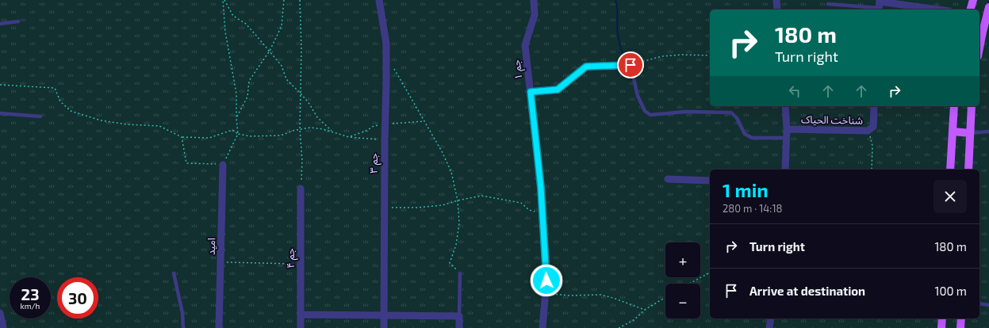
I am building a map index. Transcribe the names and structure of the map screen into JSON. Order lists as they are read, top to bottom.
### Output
{
  "streets": {
    "street": [
      "جم ۱",
      "شناخت الحیاک",
      "جم ۳",
      "امید",
      "جم ۴"
    ]
  },
  "page": {
    "turn": ["180 m", "Turn right"],
    "heading": ["1 min", "280 m · 14:18"],
    "list": [
      {
        "name": "Turn right",
        "value": "180 m"
      },
      {
        "name": "Arrive at destination",
        "value": "100 m"
      }
    ],
    "map_buttons": ["+", "−"],
    "speed": "23 km/h",
    "limit": "30"
  }
}
